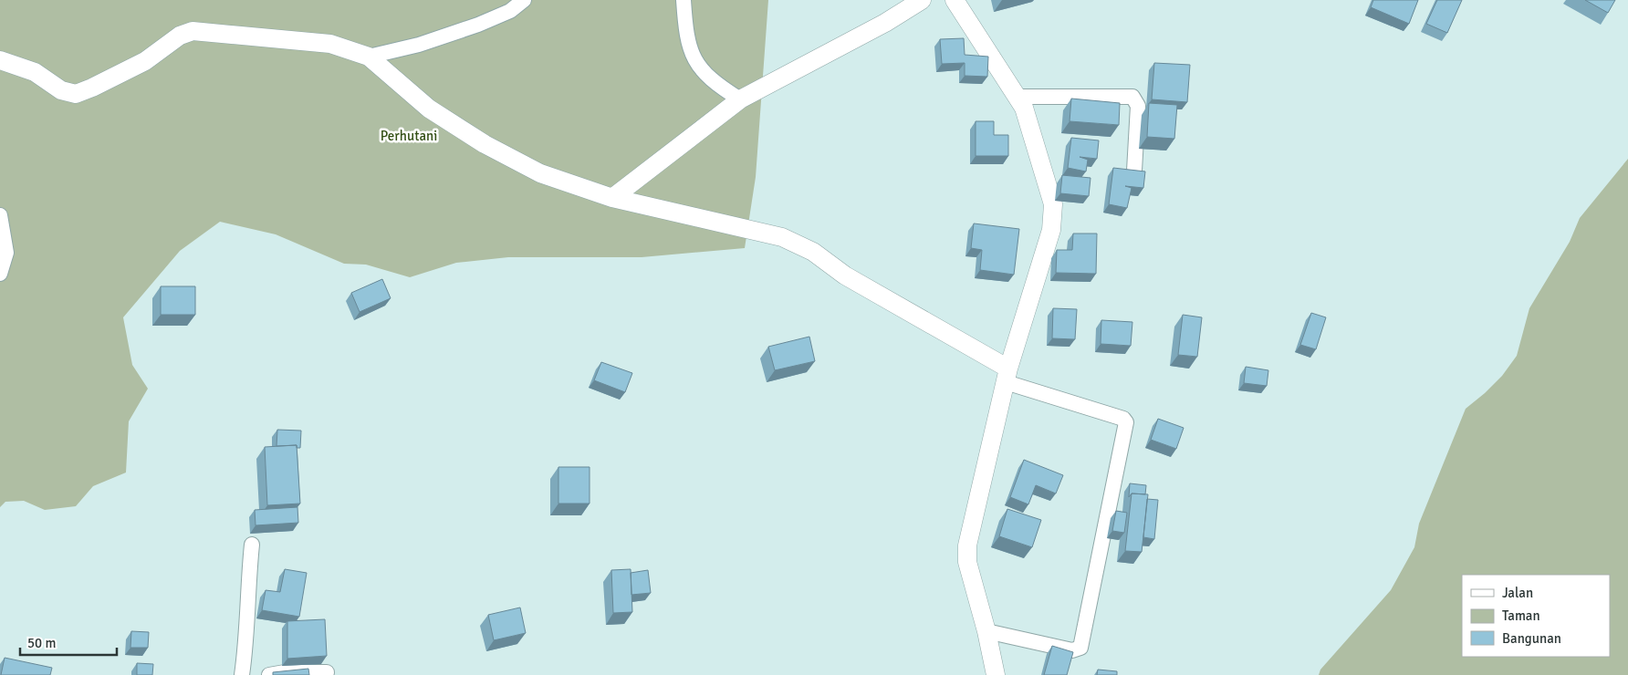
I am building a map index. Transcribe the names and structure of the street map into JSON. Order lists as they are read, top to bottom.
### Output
{
  "parks": ["Perhutani"],
  "legend": ["Jalan", "Taman", "Bangunan"],
  "scale_bar": "50 m"
}
